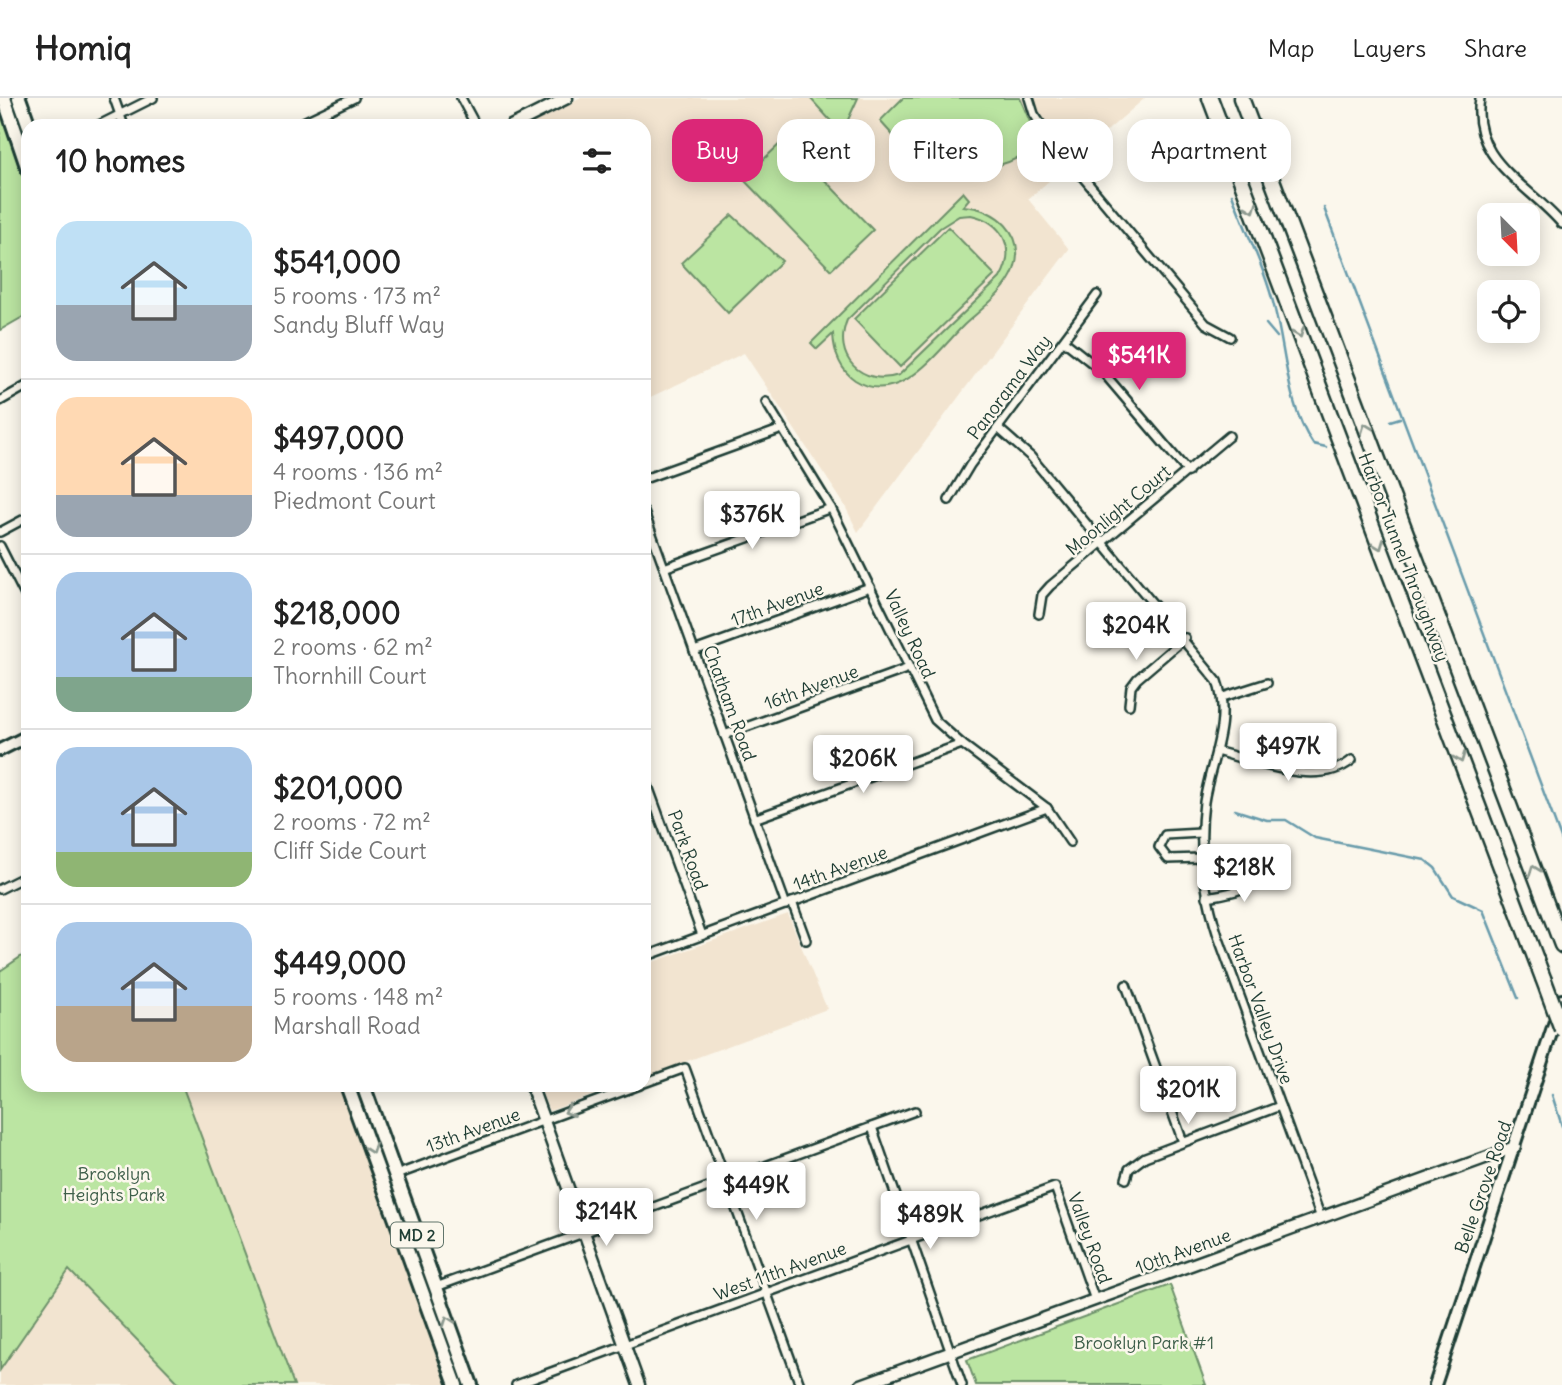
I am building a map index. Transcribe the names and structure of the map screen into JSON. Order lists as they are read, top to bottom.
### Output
{
  "streets": {
    "highway": ["Harbor Tunnel Throughway"],
    "main road": ["Belle Grove Road", "MD 2"],
    "street": [
      "Panorama Way",
      "Moonlight Court",
      "17th Avenue",
      "Valley Road",
      "16th Avenue",
      "Chatham Road",
      "Park Road",
      "14th Avenue",
      "Harbor Valley Drive",
      "13th Avenue",
      "10th Avenue",
      "West 11th Avenue"
    ]
  },
  "crossings": [
    ["17th Avenue", "Valley Road"],
    ["17th Avenue", "Chatham Road"],
    ["Valley Road", "16th Avenue"],
    ["Valley Road", "14th Avenue"],
    ["Valley Road", "10th Avenue"],
    ["Valley Road", "West 11th Avenue"],
    ["16th Avenue", "Chatham Road"],
    ["Chatham Road", "14th Avenue"],
    ["Park Road", "14th Avenue"],
    ["Harbor Valley Drive", "10th Avenue"],
    ["13th Avenue", "MD 2"],
    ["Belle Grove Road", "10th Avenue"]
  ],
  "parks": ["Brooklyn Heights Park", "Brooklyn Park #1"],
  "north": "bottom right",
  "page": {
    "header": "Homiq",
    "nav": ["Map", "Layers", "Share"],
    "chip": [
      "Buy",
      "Rent",
      "Filters",
      "New",
      "Apartment"
    ],
    "heading": "10 homes",
    "list": [
      {
        "name": "$541,000",
        "note": "5 rooms · 173 m² · Sandy Bluff Way"
      },
      {
        "name": "$497,000",
        "note": "4 rooms · 136 m² · Piedmont Court"
      },
      {
        "name": "$218,000",
        "note": "2 rooms · 62 m² · Thornhill Court"
      },
      {
        "name": "$201,000",
        "note": "2 rooms · 72 m² · Cliff Side Court"
      },
      {
        "name": "$449,000",
        "note": "5 rooms · 148 m² · Marshall Road"
      }
    ],
    "price": [
      "$541K",
      "$376K",
      "$204K",
      "$497K",
      "$206K",
      "$218K",
      "$201K",
      "$449K",
      "$214K",
      "$489K"
    ]
  }
}
